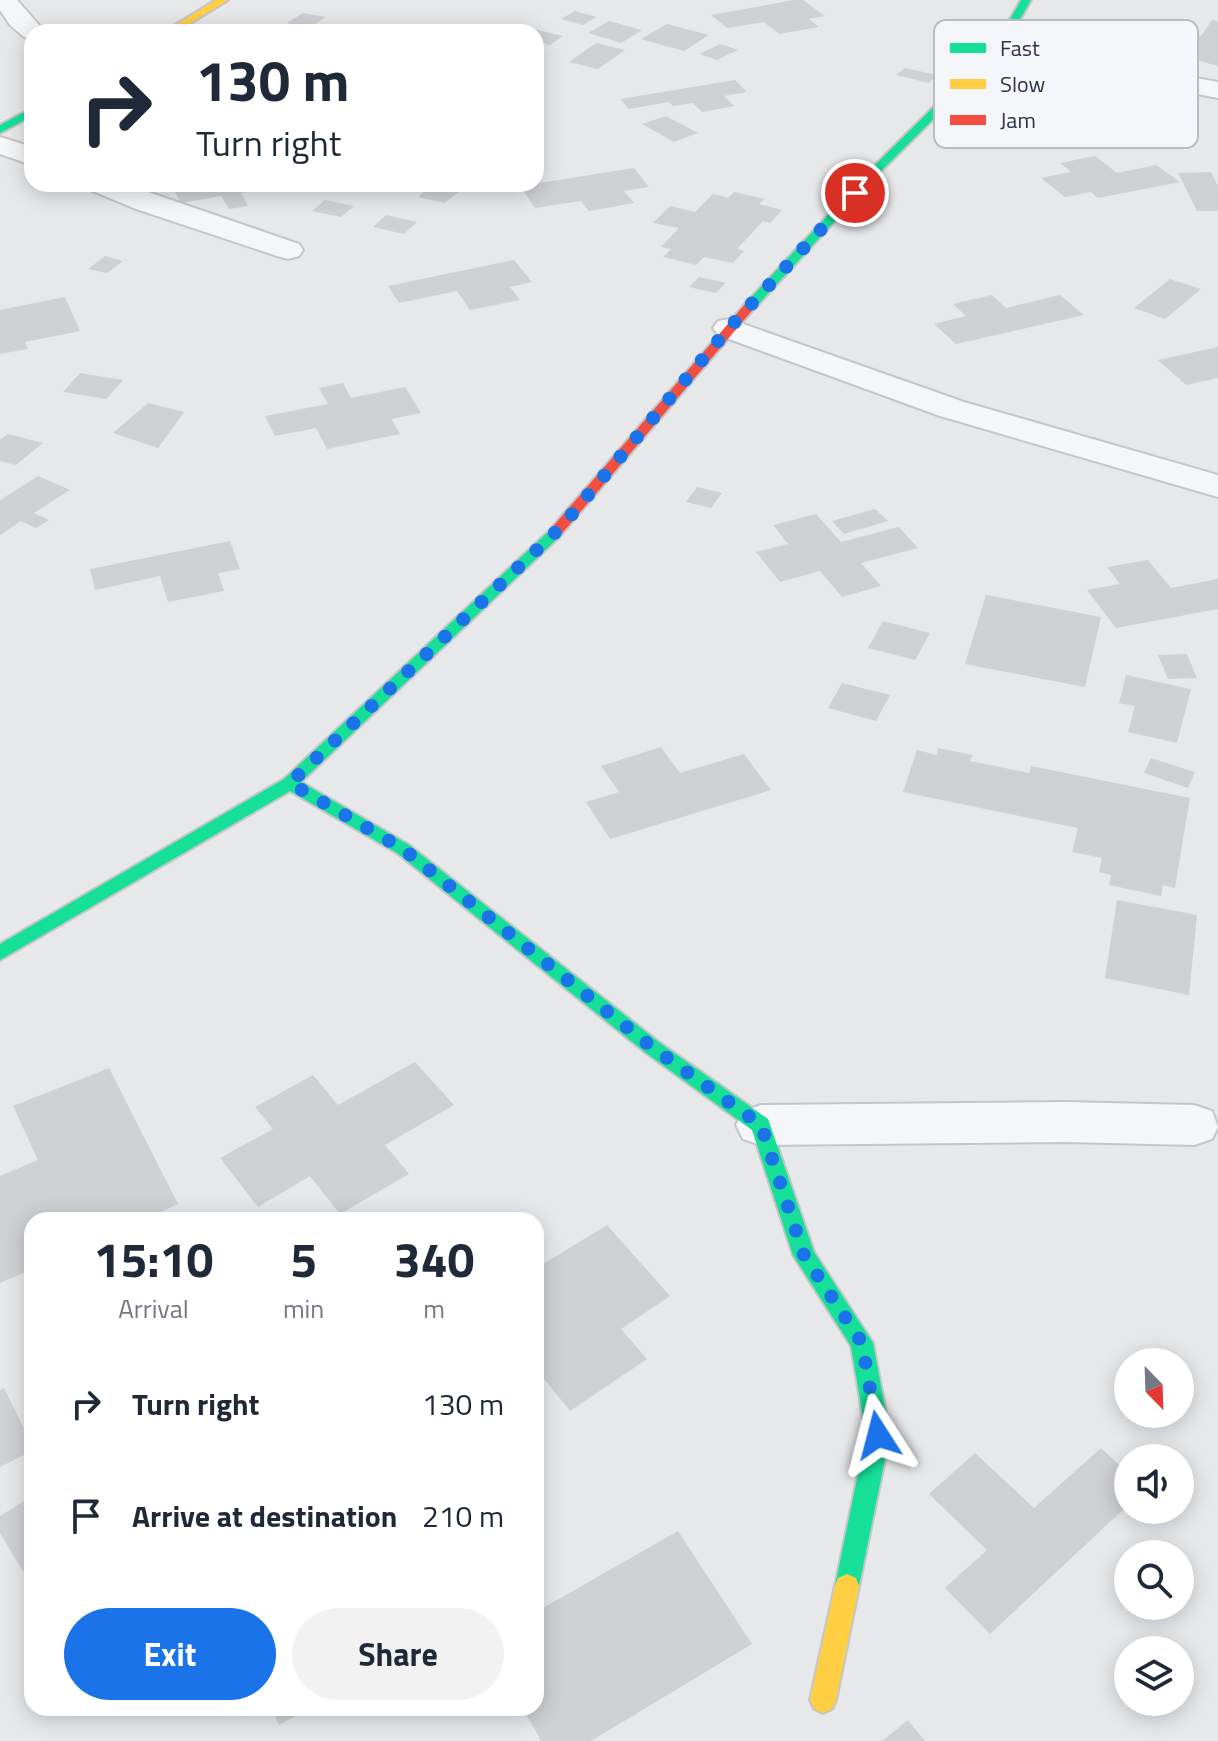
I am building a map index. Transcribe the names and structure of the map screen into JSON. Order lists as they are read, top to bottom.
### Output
{
  "legend": ["Fast", "Slow", "Jam"],
  "north": "bottom right",
  "page": {
    "turn": ["130 m", "Turn right"],
    "eta": [
      "15:10",
      "Arrival",
      "5",
      "min",
      "340",
      "m"
    ],
    "list": [
      {
        "name": "Turn right",
        "value": "130 m"
      },
      {
        "name": "Arrive at destination",
        "value": "210 m"
      }
    ],
    "buttons": ["Exit", "Share"]
  }
}
